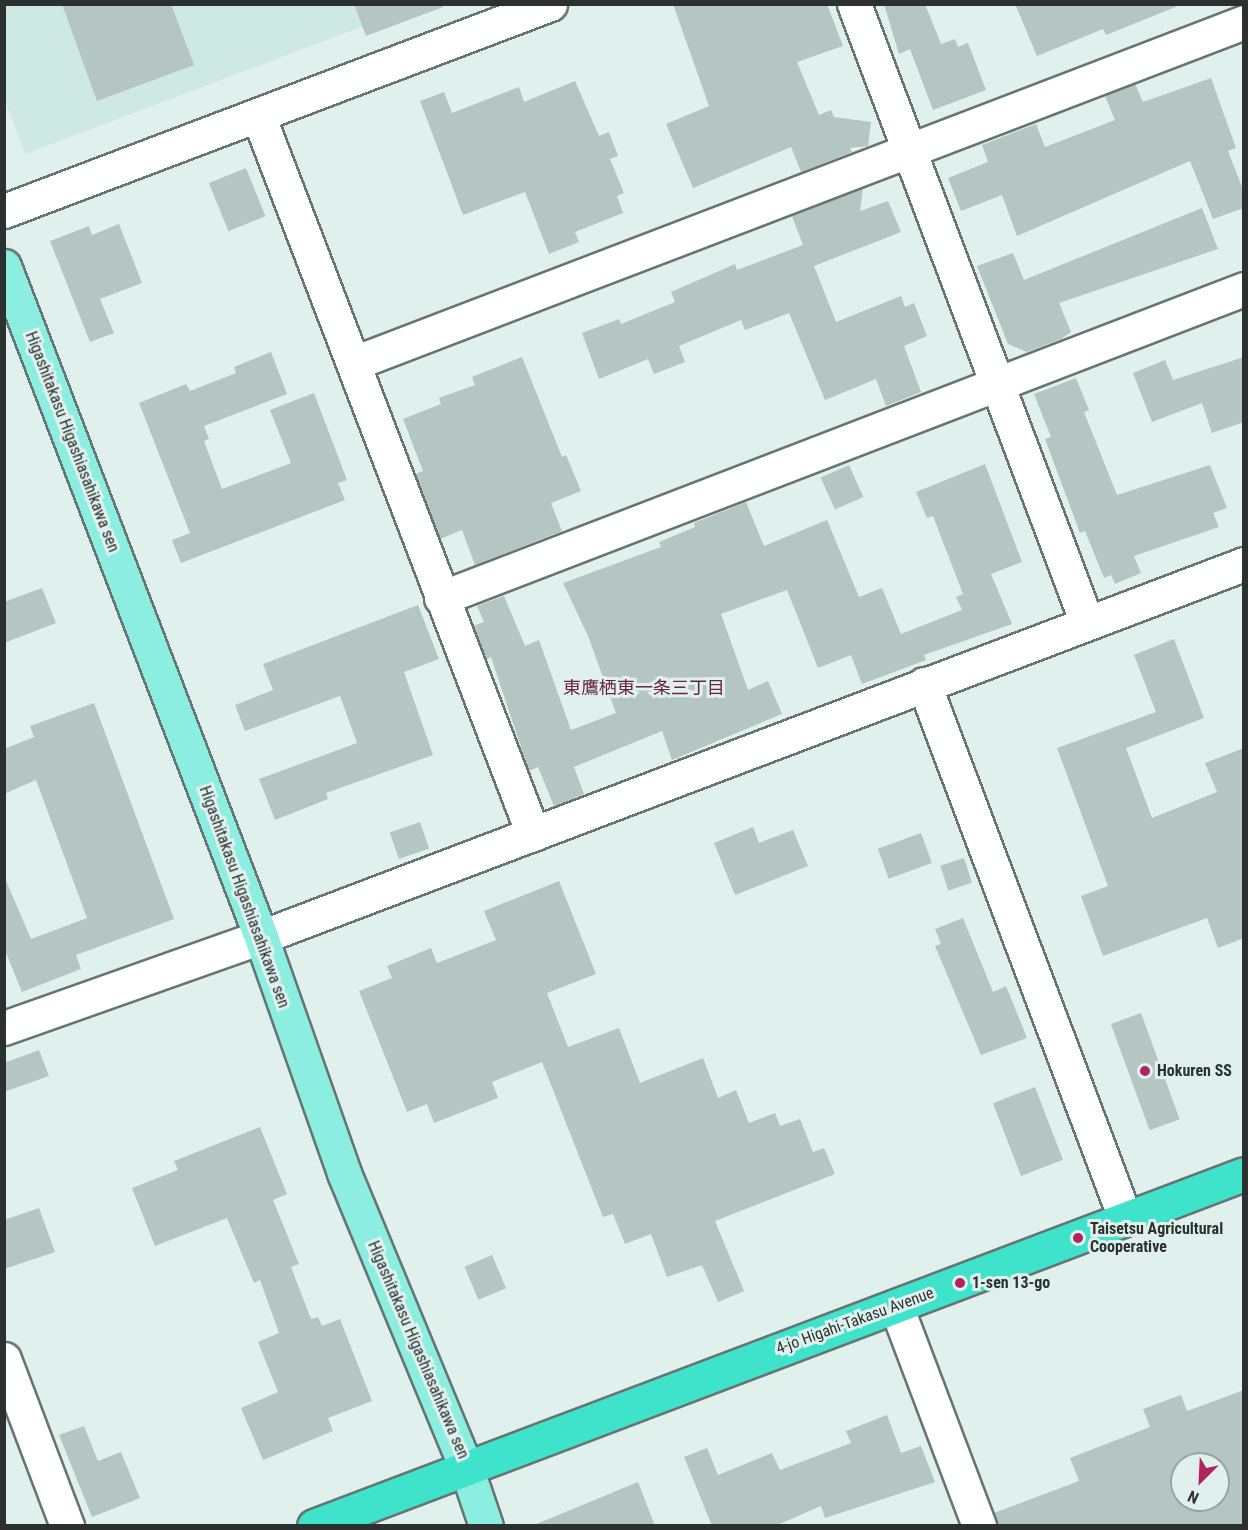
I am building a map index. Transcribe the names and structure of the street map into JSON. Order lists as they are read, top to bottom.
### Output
{
  "streets": {
    "highway": ["4-jo Higahi-Takasu Avenue"],
    "main road": ["Higashitakasu Higashiasahikawa sen"]
  },
  "crossings": [
    ["Higashitakasu Higashiasahikawa sen", "4-jo Higahi-Takasu Avenue"]
  ],
  "districts": ["東鷹栖東一条三丁目"],
  "places": ["Hokuren SS", "Taisetsu Agricultural Cooperative", "1-sen 13-go"],
  "north": "bottom left"
}
